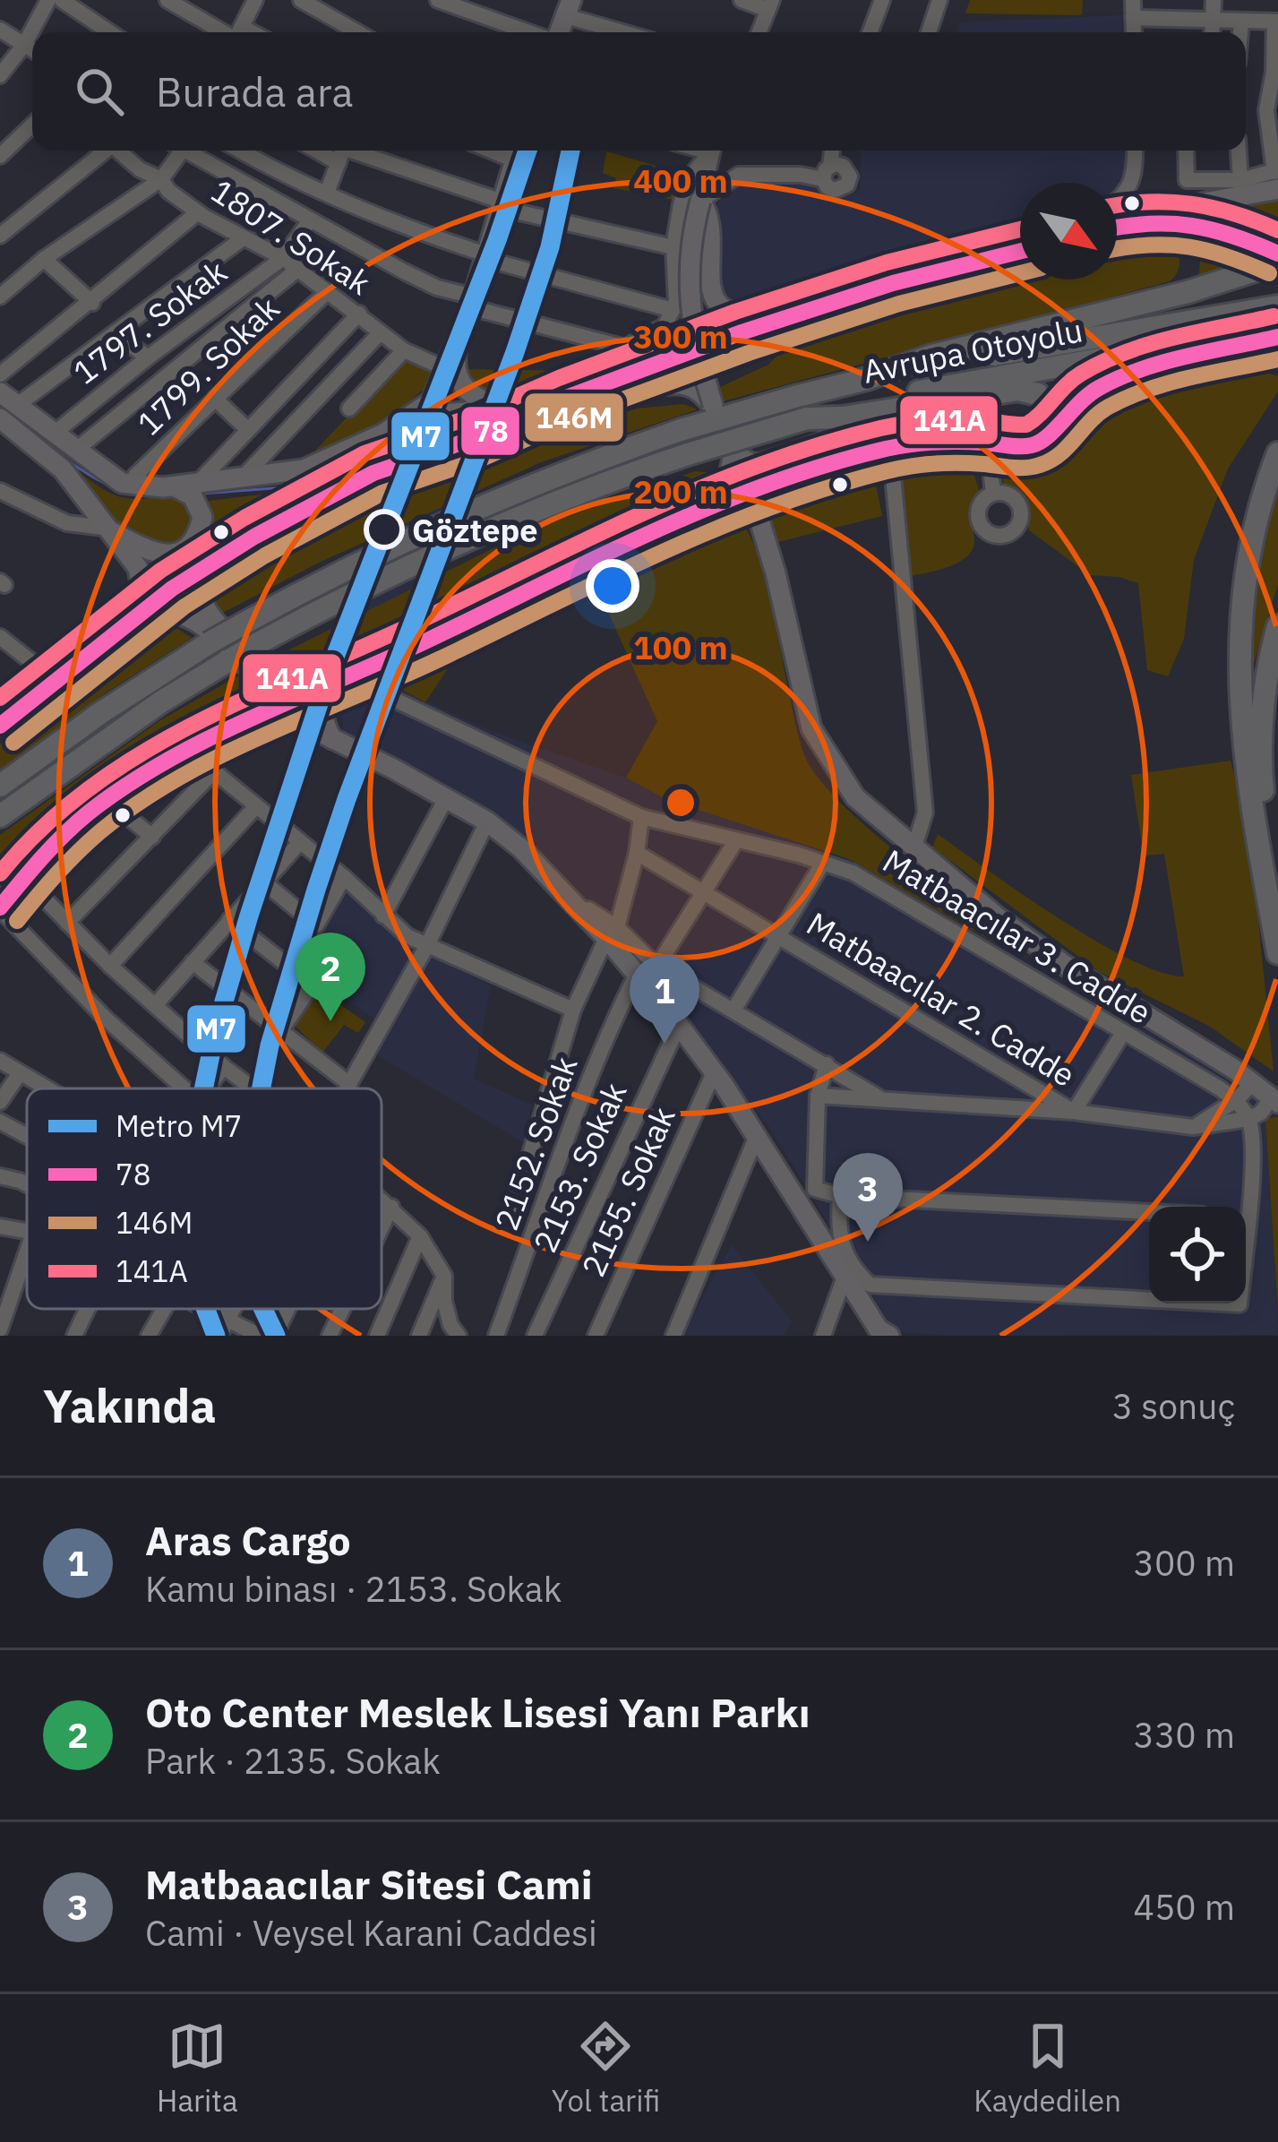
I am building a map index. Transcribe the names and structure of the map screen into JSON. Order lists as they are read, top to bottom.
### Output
{
  "streets": {
    "highway": ["Avrupa Otoyolu"],
    "street": [
      "1807. Sokak",
      "1797. Sokak",
      "1799. Sokak",
      "Matbaacılar 3. Cadde",
      "Matbaacılar 2. Cadde",
      "2152. Sokak",
      "2153. Sokak",
      "2155. Sokak"
    ]
  },
  "crossings": [
    ["1807. Sokak", "1797. Sokak"],
    ["1807. Sokak", "1799. Sokak"],
    ["Matbaacılar 3. Cadde", "Matbaacılar 2. Cadde"]
  ],
  "places": ["Göztepe"],
  "lines": [
    "metro line M7",
    "transit line 141A",
    "transit line 78",
    "transit line 146M"
  ],
  "legend": [
    "Metro M7",
    "78",
    "146M",
    "141A"
  ],
  "north": "bottom right",
  "page": {
    "search": "Burada ara",
    "pins": ["2", "1", "3"],
    "heading": ["Yakında", "3 sonuç"],
    "list": [
      {
        "mark": "1",
        "name": "Aras Cargo",
        "note": "Kamu binası · 2153. Sokak",
        "value": "300 m"
      },
      {
        "mark": "2",
        "name": "Oto Center Meslek Lisesi Yanı Parkı",
        "note": "Park · 2135. Sokak",
        "value": "330 m"
      },
      {
        "mark": "3",
        "name": "Matbaacılar Sitesi Cami",
        "note": "Cami · Veysel Karani Caddesi",
        "value": "450 m"
      }
    ],
    "nav": ["Harita", "Yol tarifi", "Kaydedilen"]
  },
  "rings": [
    "400 m",
    "300 m",
    "200 m",
    "100 m"
  ]
}
